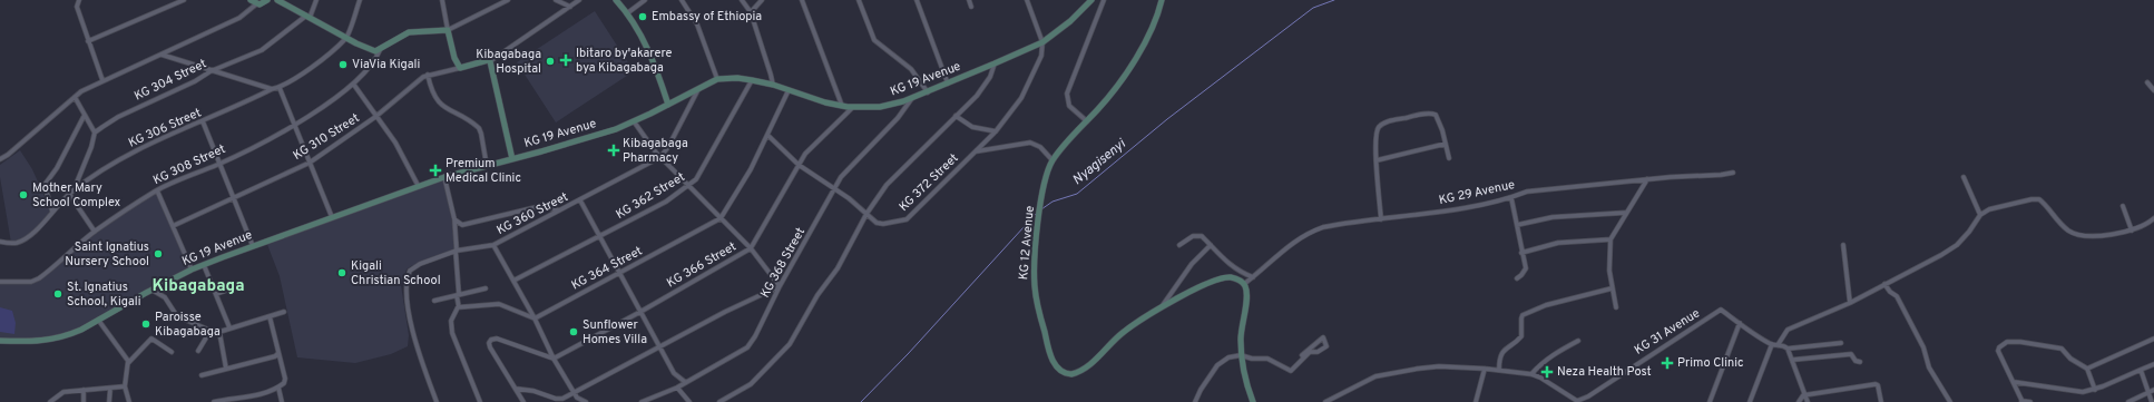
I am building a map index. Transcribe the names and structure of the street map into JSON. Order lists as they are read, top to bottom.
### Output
{
  "streets": {
    "street": [
      "KG 19 Avenue",
      "KG 304 Street",
      "KG 306 Street",
      "KG 310 Street",
      "KG 308 Street",
      "KG 372 Street",
      "KG 29 Avenue",
      "KG 362 Street",
      "KG 360 Street",
      "KG 12 Avenue",
      "KG 368 Street",
      "KG 366 Street",
      "KG 364 Street",
      "KG 31 Avenue"
    ]
  },
  "crossings": [
    ["KG 19 Avenue", "KG 372 Street"],
    ["KG 19 Avenue", "KG 362 Street"],
    ["KG 19 Avenue", "KG 368 Street"],
    ["KG 19 Avenue", "KG 366 Street"],
    ["KG 19 Avenue", "KG 364 Street"],
    ["KG 372 Street", "KG 368 Street"],
    ["KG 372 Street", "KG 366 Street"],
    ["KG 372 Street", "KG 364 Street"],
    ["KG 29 Avenue", "KG 12 Avenue"]
  ],
  "districts": ["Kibagabaga"],
  "water": ["Nyagisenyi"],
  "places": {
    "other": [
      "Embassy of Ethiopia",
      "Kibagabaga Hospital",
      "ViaVia Kigali",
      "Mother Mary School Complex",
      "Saint Ignatius Nursery School",
      "Kigali Christian School",
      "St. Ignatius School, Kigali",
      "Paroisse Kibagabaga",
      "Sunflower Homes Villa"
    ],
    "health": [
      "Ibitaro by'akarere bya Kibagabaga",
      "Kibagabaga Pharmacy",
      "Premium Medical Clinic",
      "Primo Clinic",
      "Neza Health Post"
    ]
  }
}
